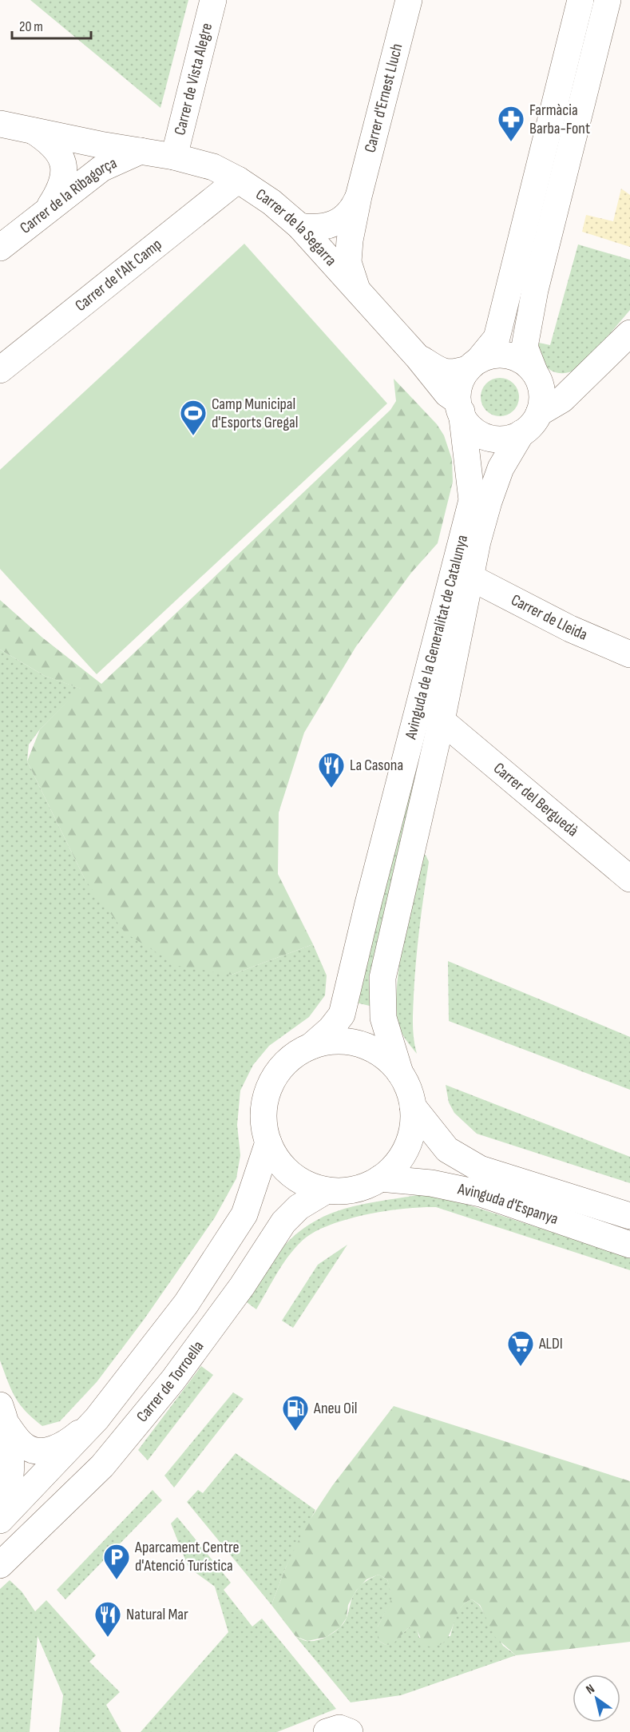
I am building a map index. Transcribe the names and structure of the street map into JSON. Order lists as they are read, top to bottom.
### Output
{
  "streets": {
    "street": [
      "Carrer de Vista Alegre",
      "Carrer d'Ernest Lluch",
      "Carrer de la Ribagorça",
      "Carrer de la Segarra",
      "Carrer de l'Alt Camp",
      "Carrer de Lleida",
      "Avinguda de la Generalitat de Catalunya",
      "Carrer del Berguedà",
      "Avinguda d'Espanya",
      "Carrer de Torroella"
    ]
  },
  "crossings": [
    ["Carrer de Vista Alegre", "Carrer de la Segarra"],
    ["Carrer d'Ernest Lluch", "Carrer de la Segarra"],
    ["Carrer de la Ribagorça", "Carrer de la Segarra"],
    ["Carrer de la Segarra", "Carrer de l'Alt Camp"],
    ["Carrer de la Segarra", "Avinguda de la Generalitat de Catalunya"],
    ["Carrer de Lleida", "Avinguda de la Generalitat de Catalunya"],
    ["Avinguda de la Generalitat de Catalunya", "Carrer del Berguedà"],
    ["Avinguda de la Generalitat de Catalunya", "Avinguda d'Espanya"],
    ["Avinguda de la Generalitat de Catalunya", "Carrer de Torroella"],
    ["Avinguda d'Espanya", "Carrer de Torroella"]
  ],
  "places": {
    "pharmacy": ["Farmàcia Barba-Font"],
    "sports": ["Camp Municipal d'Esports Gregal"],
    "restaurant": ["La Casona", "Natural Mar"],
    "supermarket": ["ALDI"],
    "fuel station": ["Aneu Oil"],
    "parking": ["Aparcament Centre d'Atenció Turística"]
  },
  "scale_bar": "20 m",
  "north": "top left"
}
